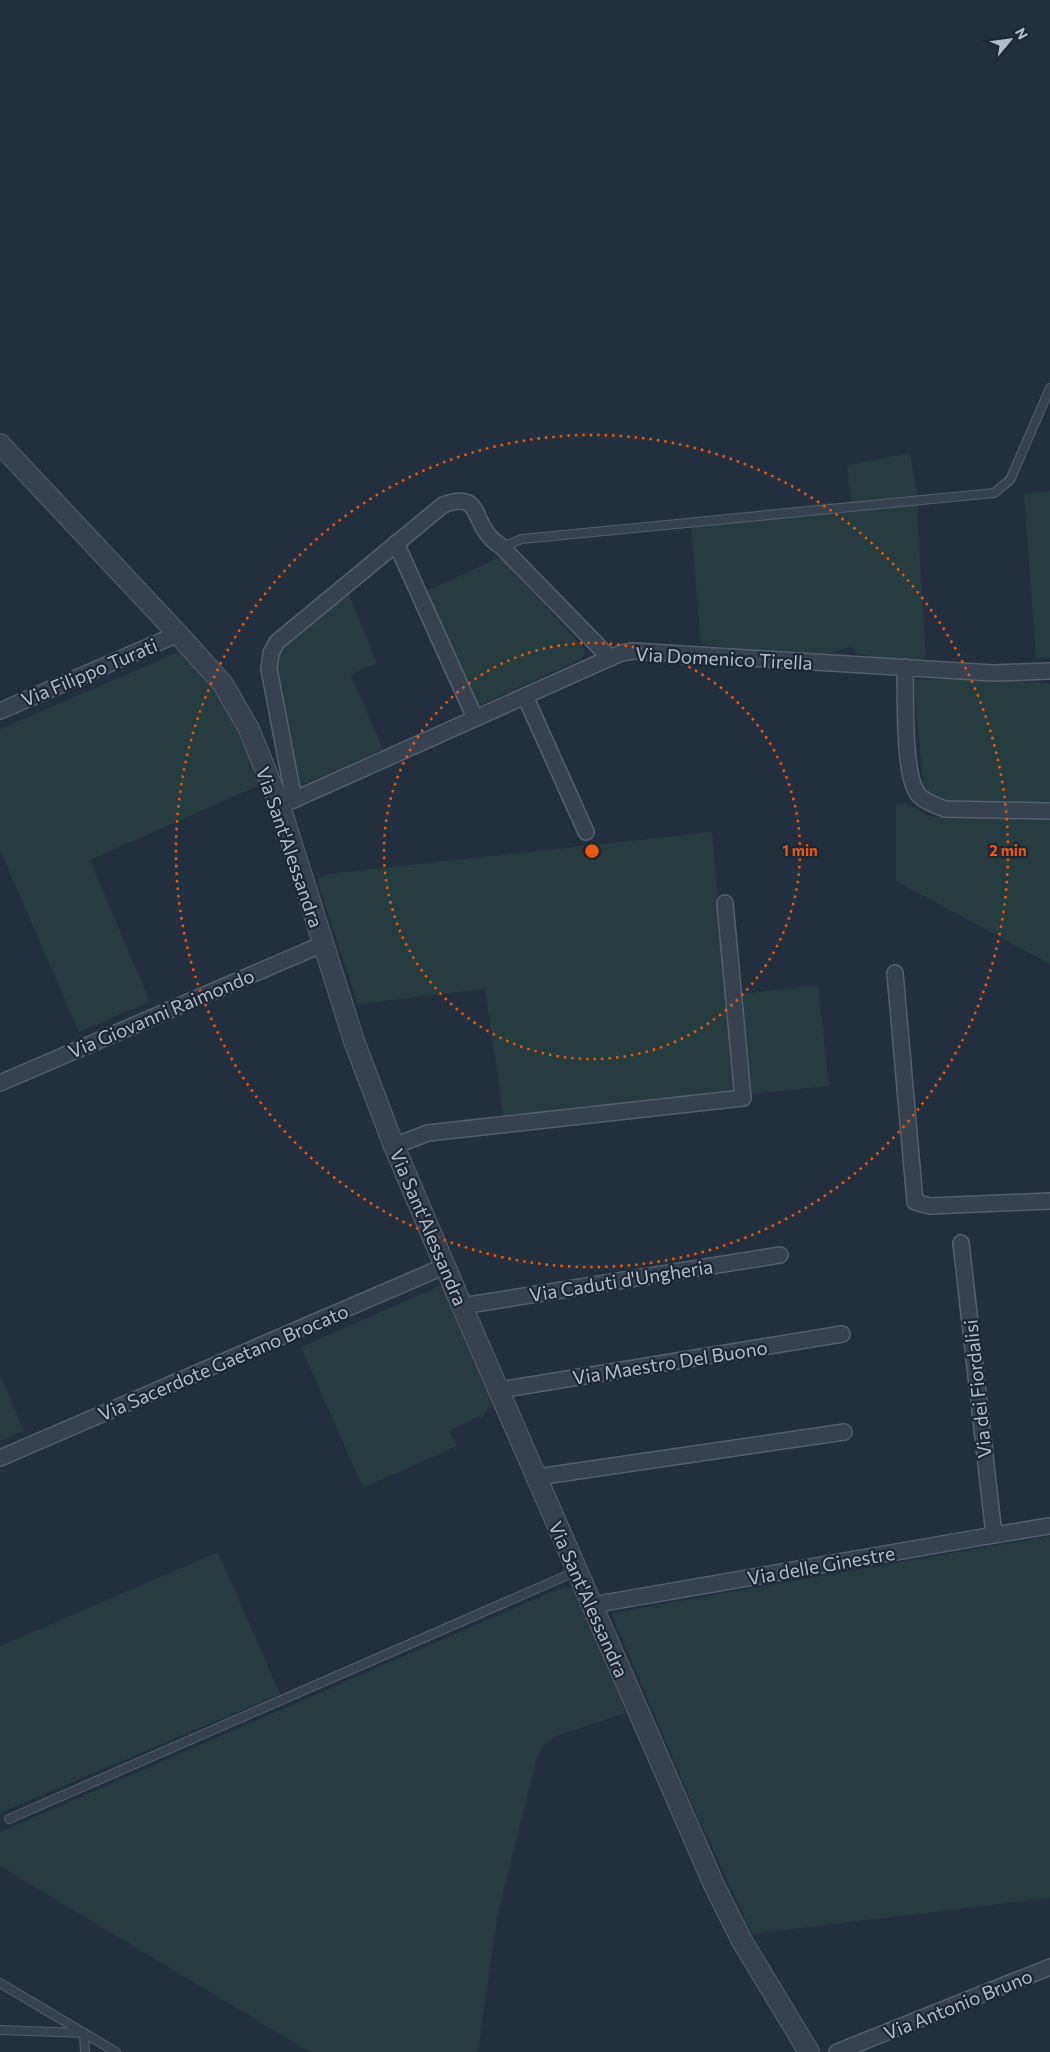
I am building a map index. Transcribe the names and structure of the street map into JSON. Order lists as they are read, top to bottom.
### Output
{
  "streets": {
    "street": [
      "Via Domenico Tirella",
      "Via Filippo Turati",
      "Via Sant'Alessandra",
      "Via Giovanni Raimondo",
      "Via Caduti d'Ungheria",
      "Via Sacerdote Gaetano Brocato",
      "Via Maestro Del Buono",
      "Via dei Fiordalisi",
      "Via delle Ginestre",
      "Via Antonio Bruno"
    ]
  },
  "crossings": [
    ["Via Domenico Tirella", "Via Sant'Alessandra"],
    ["Via Filippo Turati", "Via Sant'Alessandra"],
    ["Via Sant'Alessandra", "Via Giovanni Raimondo"],
    ["Via Sant'Alessandra", "Via Caduti d'Ungheria"],
    ["Via Sant'Alessandra", "Via Sacerdote Gaetano Brocato"],
    ["Via Sant'Alessandra", "Via Maestro Del Buono"],
    ["Via Sant'Alessandra", "Via delle Ginestre"],
    ["Via dei Fiordalisi", "Via delle Ginestre"]
  ],
  "north": "top right",
  "rings": ["1 min", "2 min"]
}
